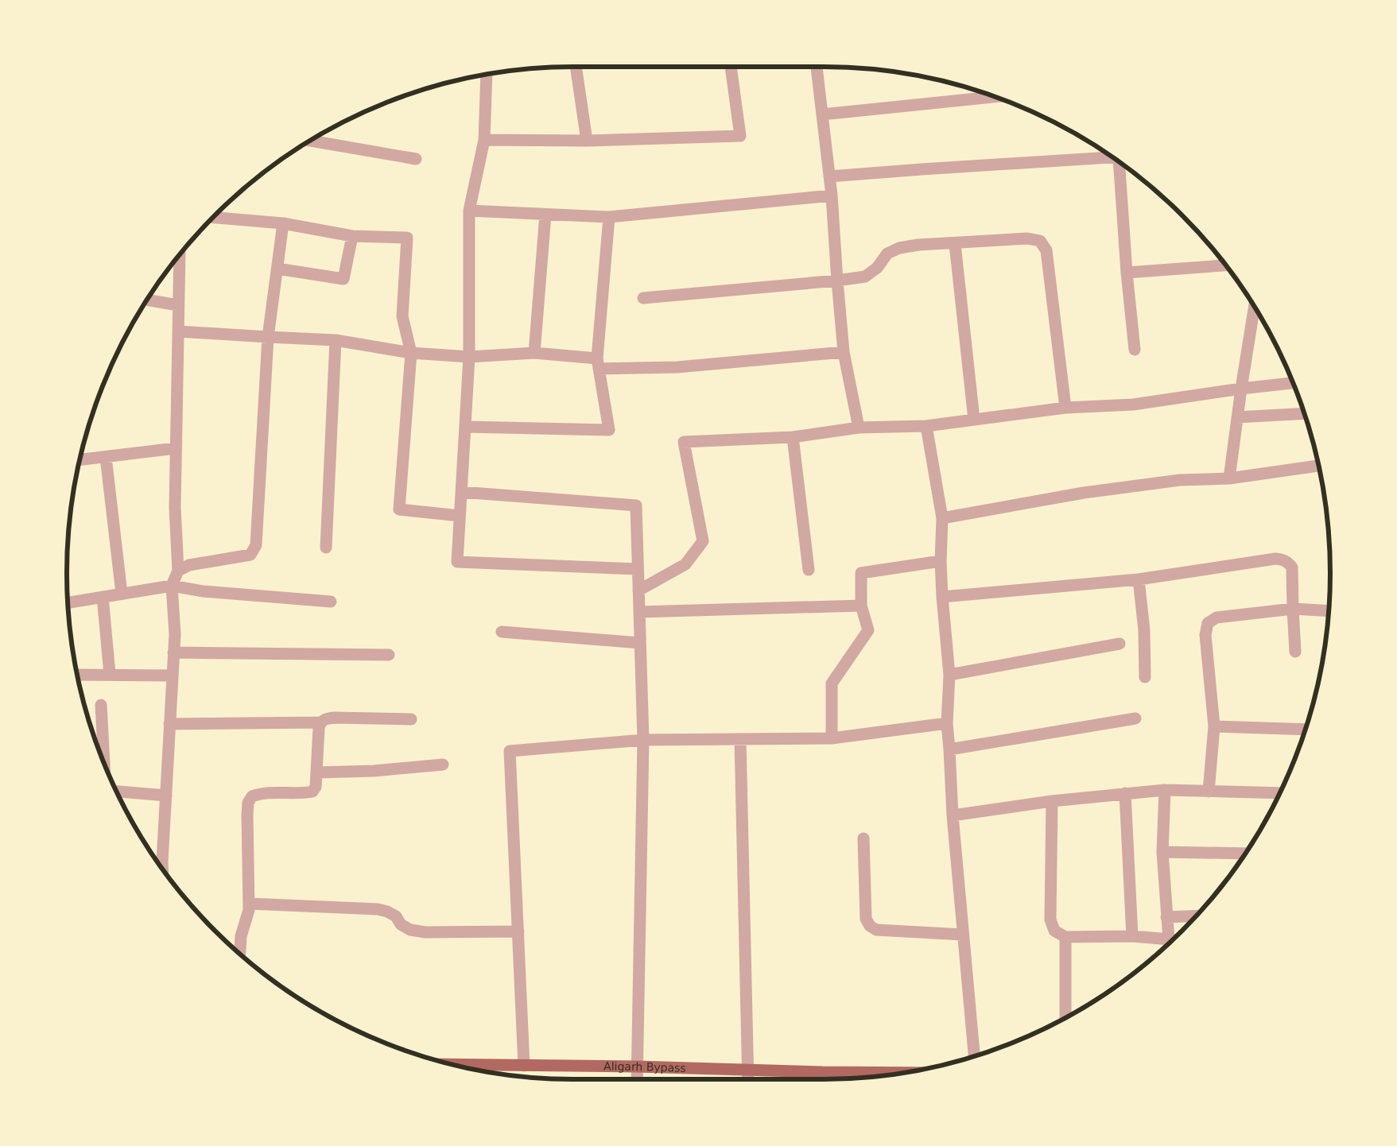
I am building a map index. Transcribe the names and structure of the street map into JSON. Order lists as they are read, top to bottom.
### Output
{
  "streets": {
    "main road": ["Aligarh Bypass"]
  }
}
